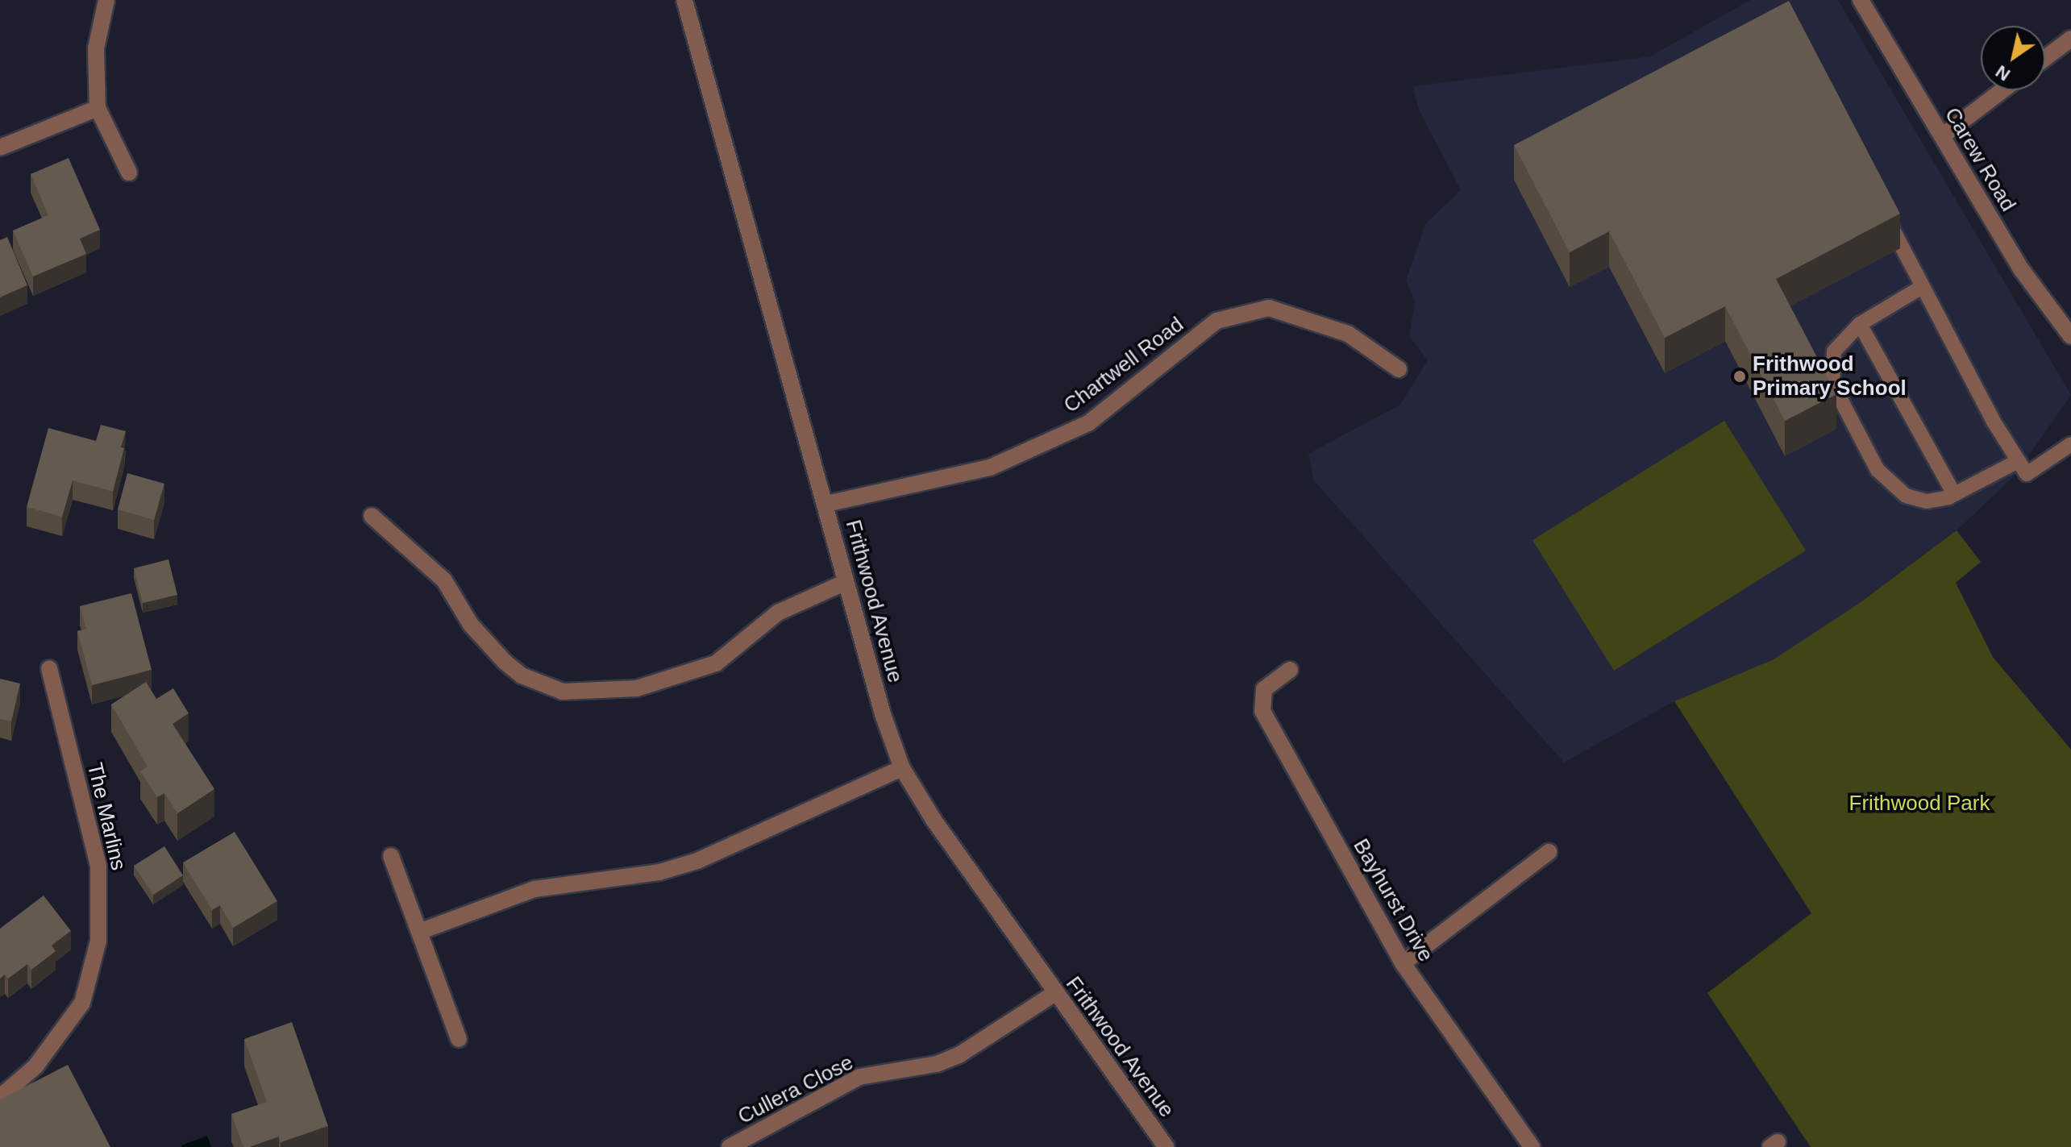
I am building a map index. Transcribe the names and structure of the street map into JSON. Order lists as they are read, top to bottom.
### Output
{
  "streets": {
    "street": [
      "Carew Road",
      "Chartwell Road",
      "Frithwood Avenue",
      "The Marlins",
      "Bayhurst Drive",
      "Cullera Close"
    ]
  },
  "crossings": [
    ["Chartwell Road", "Frithwood Avenue"],
    ["Frithwood Avenue", "Cullera Close"]
  ],
  "parks": ["Frithwood Park"],
  "places": ["Frithwood Primary School"],
  "north": "bottom left"
}
